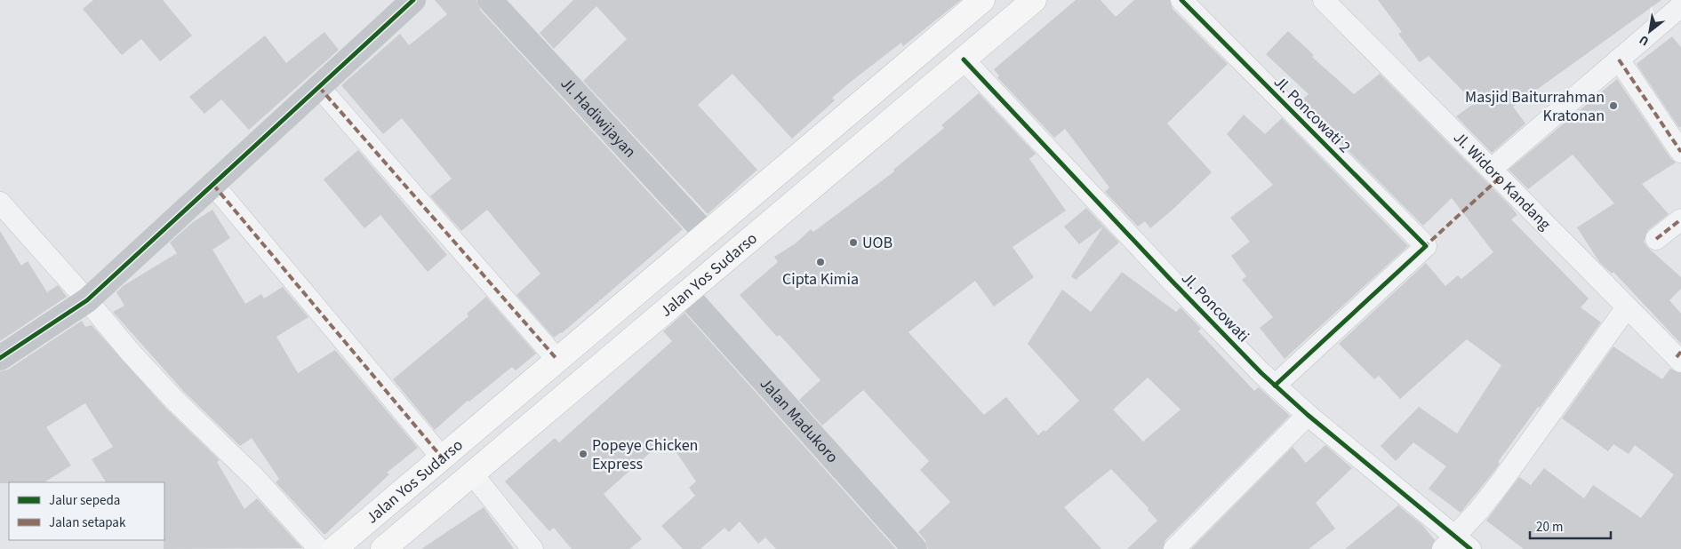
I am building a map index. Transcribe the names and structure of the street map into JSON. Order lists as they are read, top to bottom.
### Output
{
  "streets": {
    "main road": ["Jalan Yos Sudarso"],
    "street": [
      "Jl. Poncowati 2",
      "Jl. Hadiwijayan",
      "Jl. Widoro Kandang",
      "Jl. Poncowati",
      "Jalan Madukoro"
    ]
  },
  "crossings": [
    ["Jl. Poncowati 2", "Jl. Poncowati"],
    ["Jl. Hadiwijayan", "Jalan Yos Sudarso"],
    ["Jalan Yos Sudarso", "Jl. Poncowati"],
    ["Jalan Yos Sudarso", "Jalan Madukoro"]
  ],
  "places": [
    "Masjid Baiturrahman Kratonan",
    "UOB",
    "Cipta Kimia",
    "Popeye Chicken Express"
  ],
  "legend": ["Jalur sepeda", "Jalan setapak"],
  "scale_bar": "20 m",
  "north": "bottom left"
}
